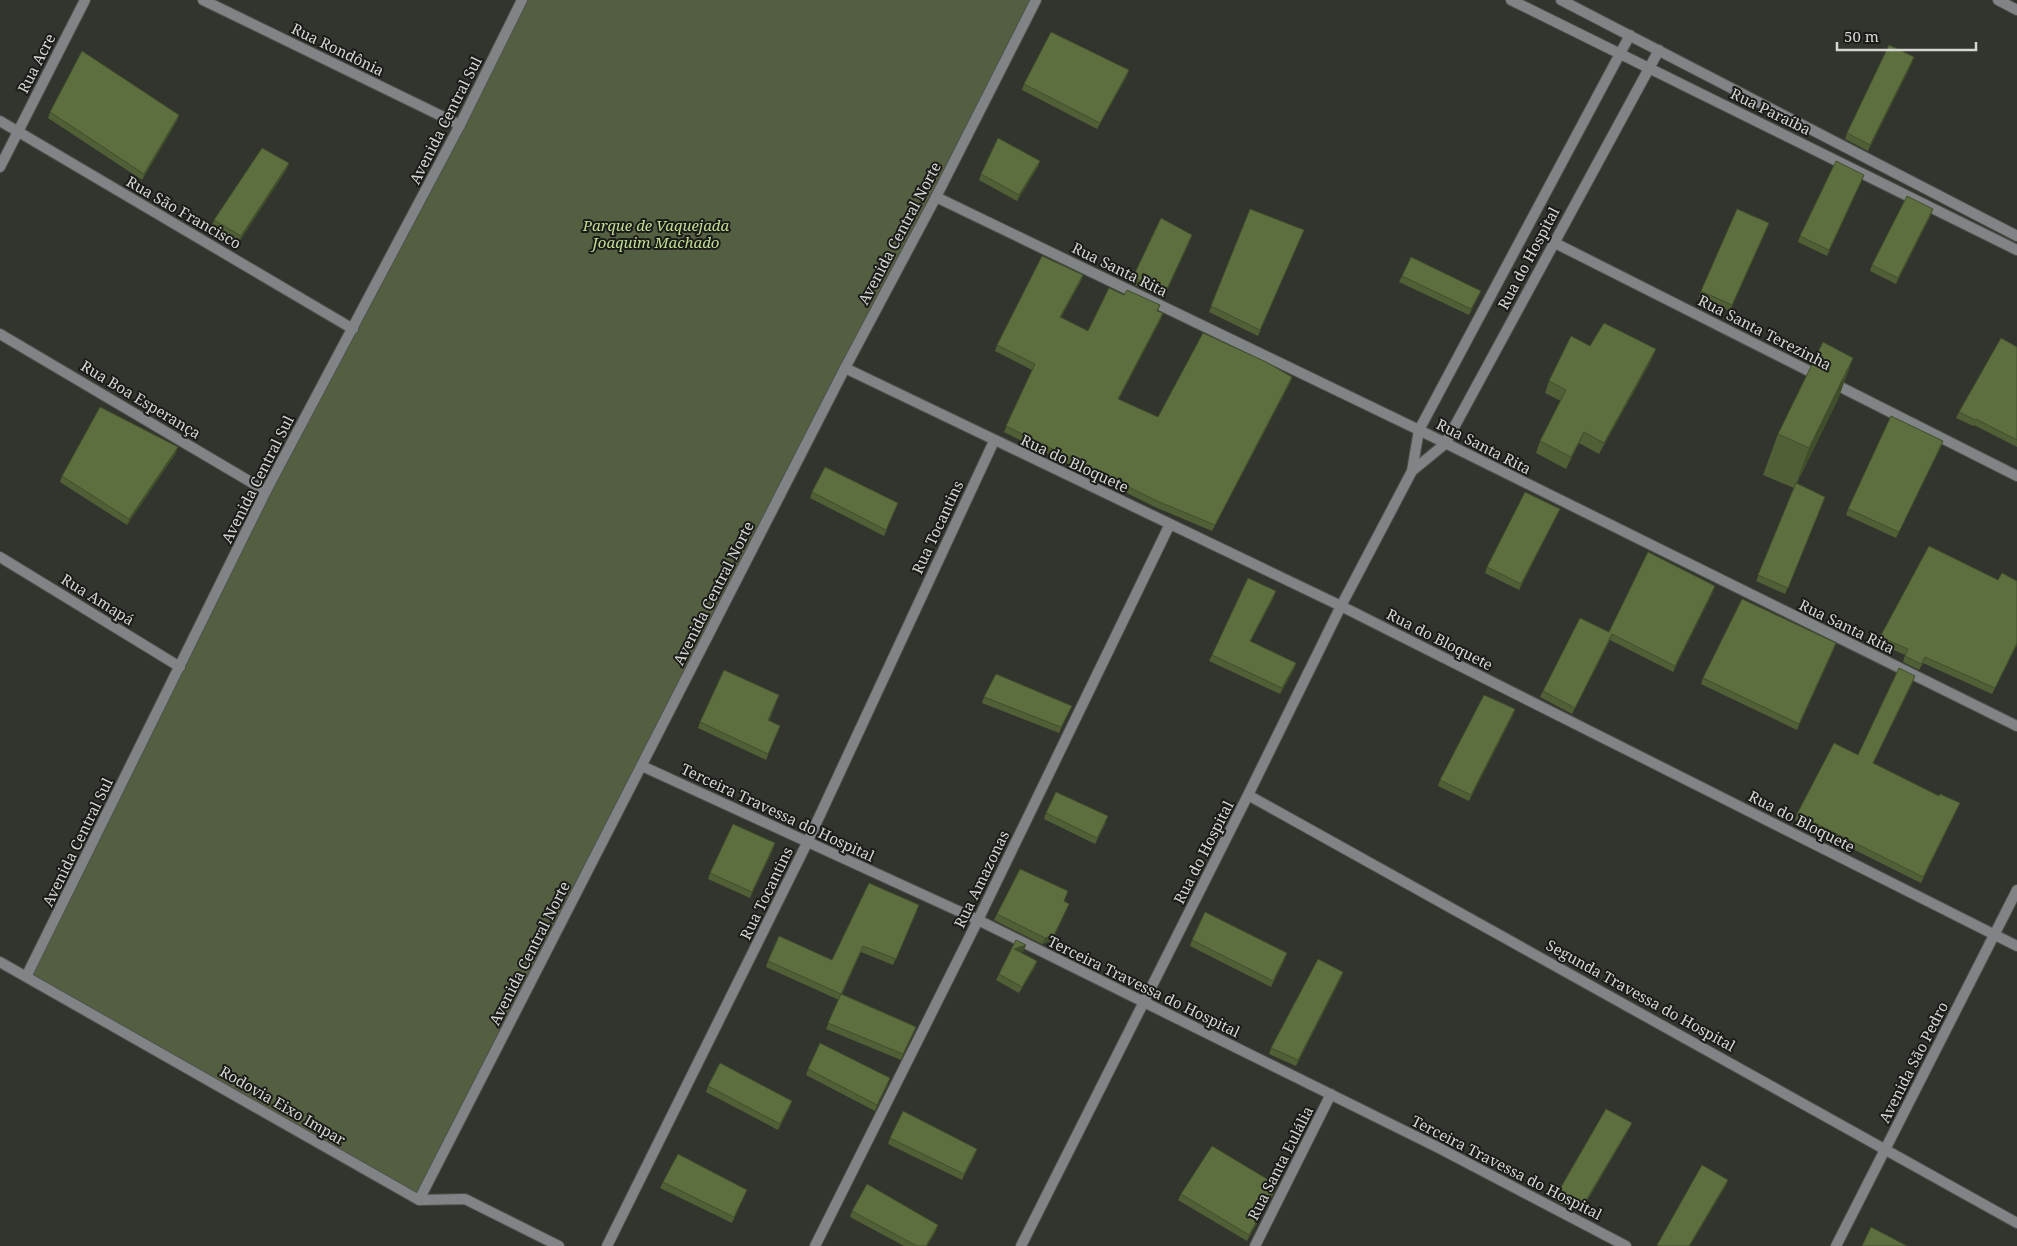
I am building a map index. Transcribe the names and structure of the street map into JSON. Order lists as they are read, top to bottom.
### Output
{
  "streets": {
    "street": [
      "Rua Rondônia",
      "Rua Acre",
      "Rua Paraíba",
      "Avenida Central Sul",
      "Rua São Francisco",
      "Avenida Central Norte",
      "Rua do Hospital",
      "Rua Santa Rita",
      "Rua Santa Terezinha",
      "Rua Boa Esperança",
      "Rua do Bloquete",
      "Rua Tocantins",
      "Rua Amapá",
      "Terceira Travessa do Hospital",
      "Rua Amazonas",
      "Segunda Travessa do Hospital",
      "Avenida São Pedro",
      "Rodovia Eixo Impar",
      "Rua Santa Eulália"
    ]
  },
  "crossings": [
    ["Rua Rondônia", "Avenida Central Sul"],
    ["Rua Acre", "Rua São Francisco"],
    ["Rua Paraíba", "Rua do Hospital"],
    ["Avenida Central Sul", "Rua São Francisco"],
    ["Avenida Central Sul", "Rua Boa Esperança"],
    ["Avenida Central Sul", "Rua Amapá"],
    ["Avenida Central Sul", "Rodovia Eixo Impar"],
    ["Avenida Central Norte", "Rua Santa Rita"],
    ["Avenida Central Norte", "Rua do Bloquete"],
    ["Avenida Central Norte", "Terceira Travessa do Hospital"],
    ["Avenida Central Norte", "Rodovia Eixo Impar"],
    ["Rua do Hospital", "Rua Santa Rita"],
    ["Rua do Hospital", "Rua Santa Terezinha"],
    ["Rua do Hospital", "Rua do Bloquete"],
    ["Rua do Hospital", "Terceira Travessa do Hospital"],
    ["Rua do Hospital", "Segunda Travessa do Hospital"],
    ["Rua do Bloquete", "Rua Tocantins"],
    ["Rua do Bloquete", "Rua Amazonas"],
    ["Rua do Bloquete", "Avenida São Pedro"],
    ["Rua Tocantins", "Terceira Travessa do Hospital"],
    ["Terceira Travessa do Hospital", "Rua Amazonas"],
    ["Terceira Travessa do Hospital", "Rua Santa Eulália"],
    ["Segunda Travessa do Hospital", "Avenida São Pedro"]
  ],
  "parks": ["Parque de Vaquejada Joaquim Machado"],
  "scale_bar": "50 m"
}
